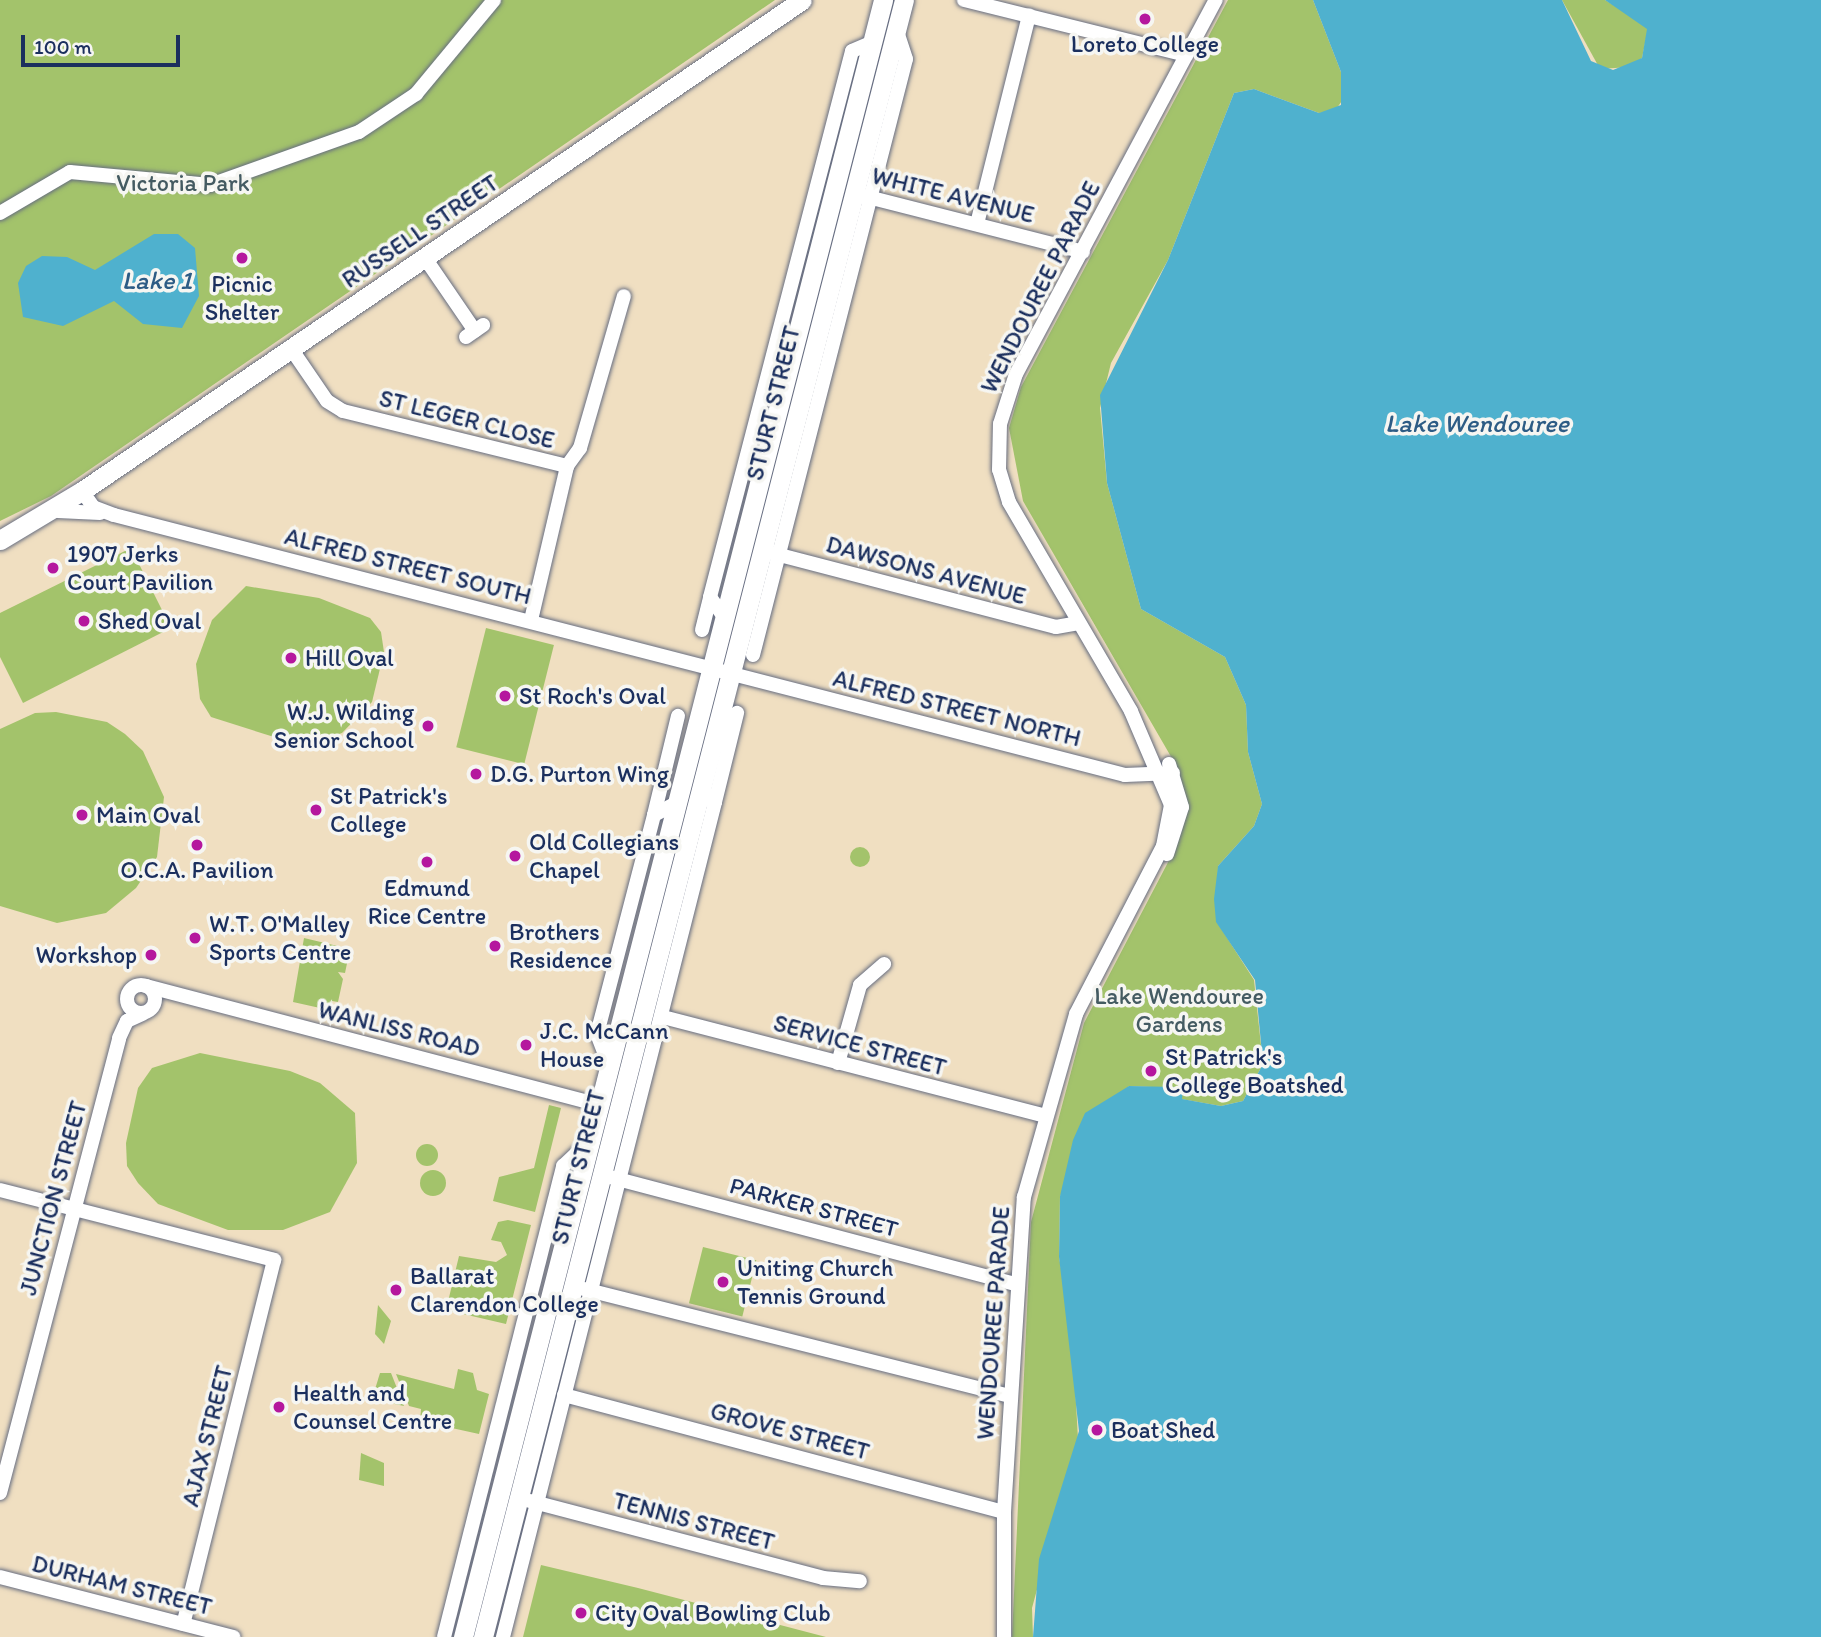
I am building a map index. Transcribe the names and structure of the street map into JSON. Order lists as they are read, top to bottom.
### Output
{
  "streets": {
    "main road": ["RUSSELL STREET", "STURT STREET"],
    "street": [
      "WHITE AVENUE",
      "WENDOUREE PARADE",
      "ST LEGER CLOSE",
      "ALFRED STREET SOUTH",
      "DAWSONS AVENUE",
      "ALFRED STREET NORTH",
      "WANLISS ROAD",
      "SERVICE STREET",
      "JUNCTION STREET",
      "PARKER STREET",
      "GROVE STREET",
      "AJAX STREET",
      "TENNIS STREET",
      "DURHAM STREET"
    ]
  },
  "crossings": [
    ["WHITE AVENUE", "WENDOUREE PARADE"],
    ["WHITE AVENUE", "STURT STREET"],
    ["RUSSELL STREET", "ST LEGER CLOSE"],
    ["RUSSELL STREET", "ALFRED STREET SOUTH"],
    ["WENDOUREE PARADE", "DAWSONS AVENUE"],
    ["WENDOUREE PARADE", "ALFRED STREET NORTH"],
    ["WENDOUREE PARADE", "SERVICE STREET"],
    ["WENDOUREE PARADE", "PARKER STREET"],
    ["WENDOUREE PARADE", "GROVE STREET"],
    ["STURT STREET", "ALFRED STREET SOUTH"],
    ["STURT STREET", "DAWSONS AVENUE"],
    ["STURT STREET", "ALFRED STREET NORTH"],
    ["STURT STREET", "WANLISS ROAD"],
    ["STURT STREET", "SERVICE STREET"],
    ["STURT STREET", "PARKER STREET"],
    ["STURT STREET", "GROVE STREET"],
    ["STURT STREET", "TENNIS STREET"],
    ["ALFRED STREET SOUTH", "ALFRED STREET NORTH"],
    ["WANLISS ROAD", "JUNCTION STREET"],
    ["JUNCTION STREET", "AJAX STREET"],
    ["AJAX STREET", "DURHAM STREET"]
  ],
  "water": ["Lake 1", "Lake Wendouree"],
  "parks": ["Victoria Park", "Lake Wendouree Gardens"],
  "places": [
    "Loreto College",
    "Picnic Shelter",
    "1907 Jerks Court Pavilion",
    "Shed Oval",
    "Hill Oval",
    "St Roch's Oval",
    "W.J. Wilding Senior School",
    "D.G. Purton Wing",
    "St Patrick's College",
    "Main Oval",
    "O.C.A. Pavilion",
    "Old Collegians Chapel",
    "Edmund Rice Centre",
    "W.T. O'Malley Sports Centre",
    "Brothers Residence",
    "Workshop",
    "J.C. McCann House",
    "St Patrick's College Boatshed",
    "Uniting Church Tennis Ground",
    "Ballarat Clarendon College",
    "Health and Counsel Centre",
    "Boat Shed",
    "City Oval Bowling Club"
  ],
  "scale_bar": "100 m"
}
